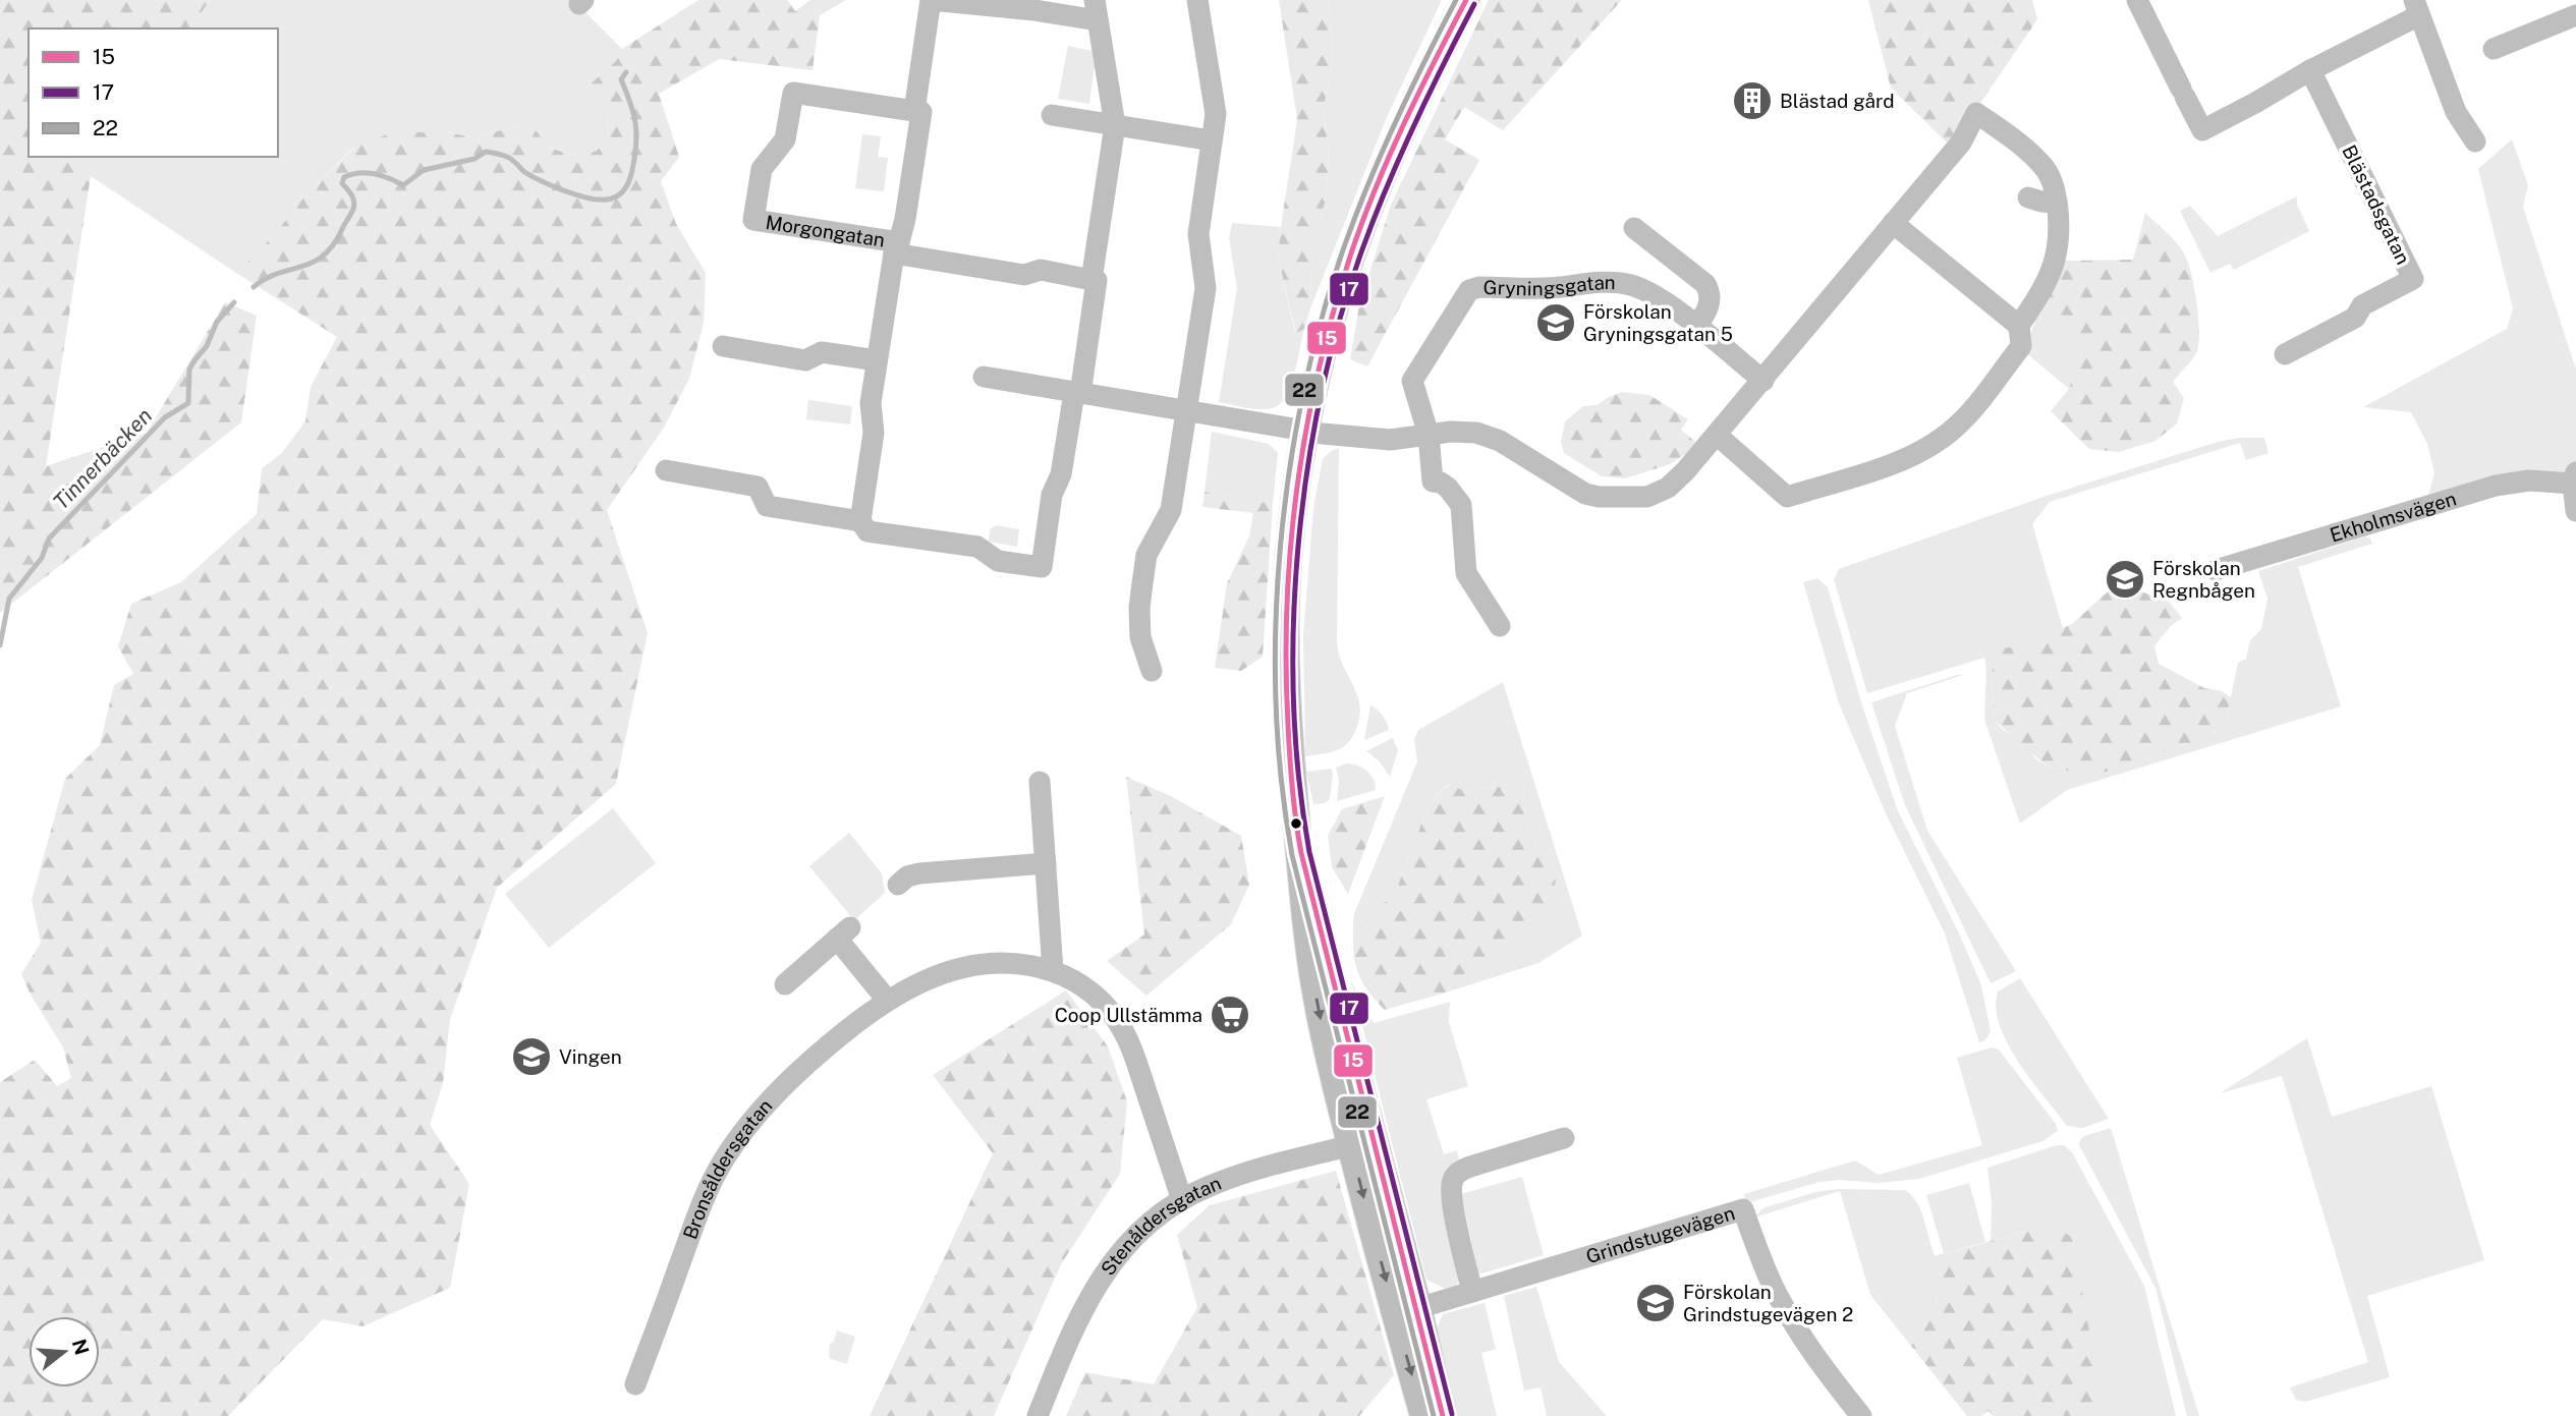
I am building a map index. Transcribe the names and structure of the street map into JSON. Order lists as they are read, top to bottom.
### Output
{
  "streets": {
    "street": [
      "Blästadsgatan",
      "Morgongatan",
      "Gryningsgatan",
      "Ekholmsvägen",
      "Bronsåldersgatan",
      "Stenåldersgatan",
      "Grindstugevägen"
    ]
  },
  "crossings": [
    ["Bronsåldersgatan", "Stenåldersgatan"]
  ],
  "water": ["Tinnerbäcken"],
  "places": {
    "building": ["Blästad gård"],
    "school or university": [
      "Förskolan Gryningsgatan 5",
      "Förskolan Regnbågen",
      "Vingen",
      "Förskolan Grindstugevägen 2"
    ],
    "supermarket": ["Coop Ullstämma"]
  },
  "lines": ["transit line 15", "transit line 22", "transit line 17"],
  "legend": ["15", "17", "22"],
  "north": "right"
}
